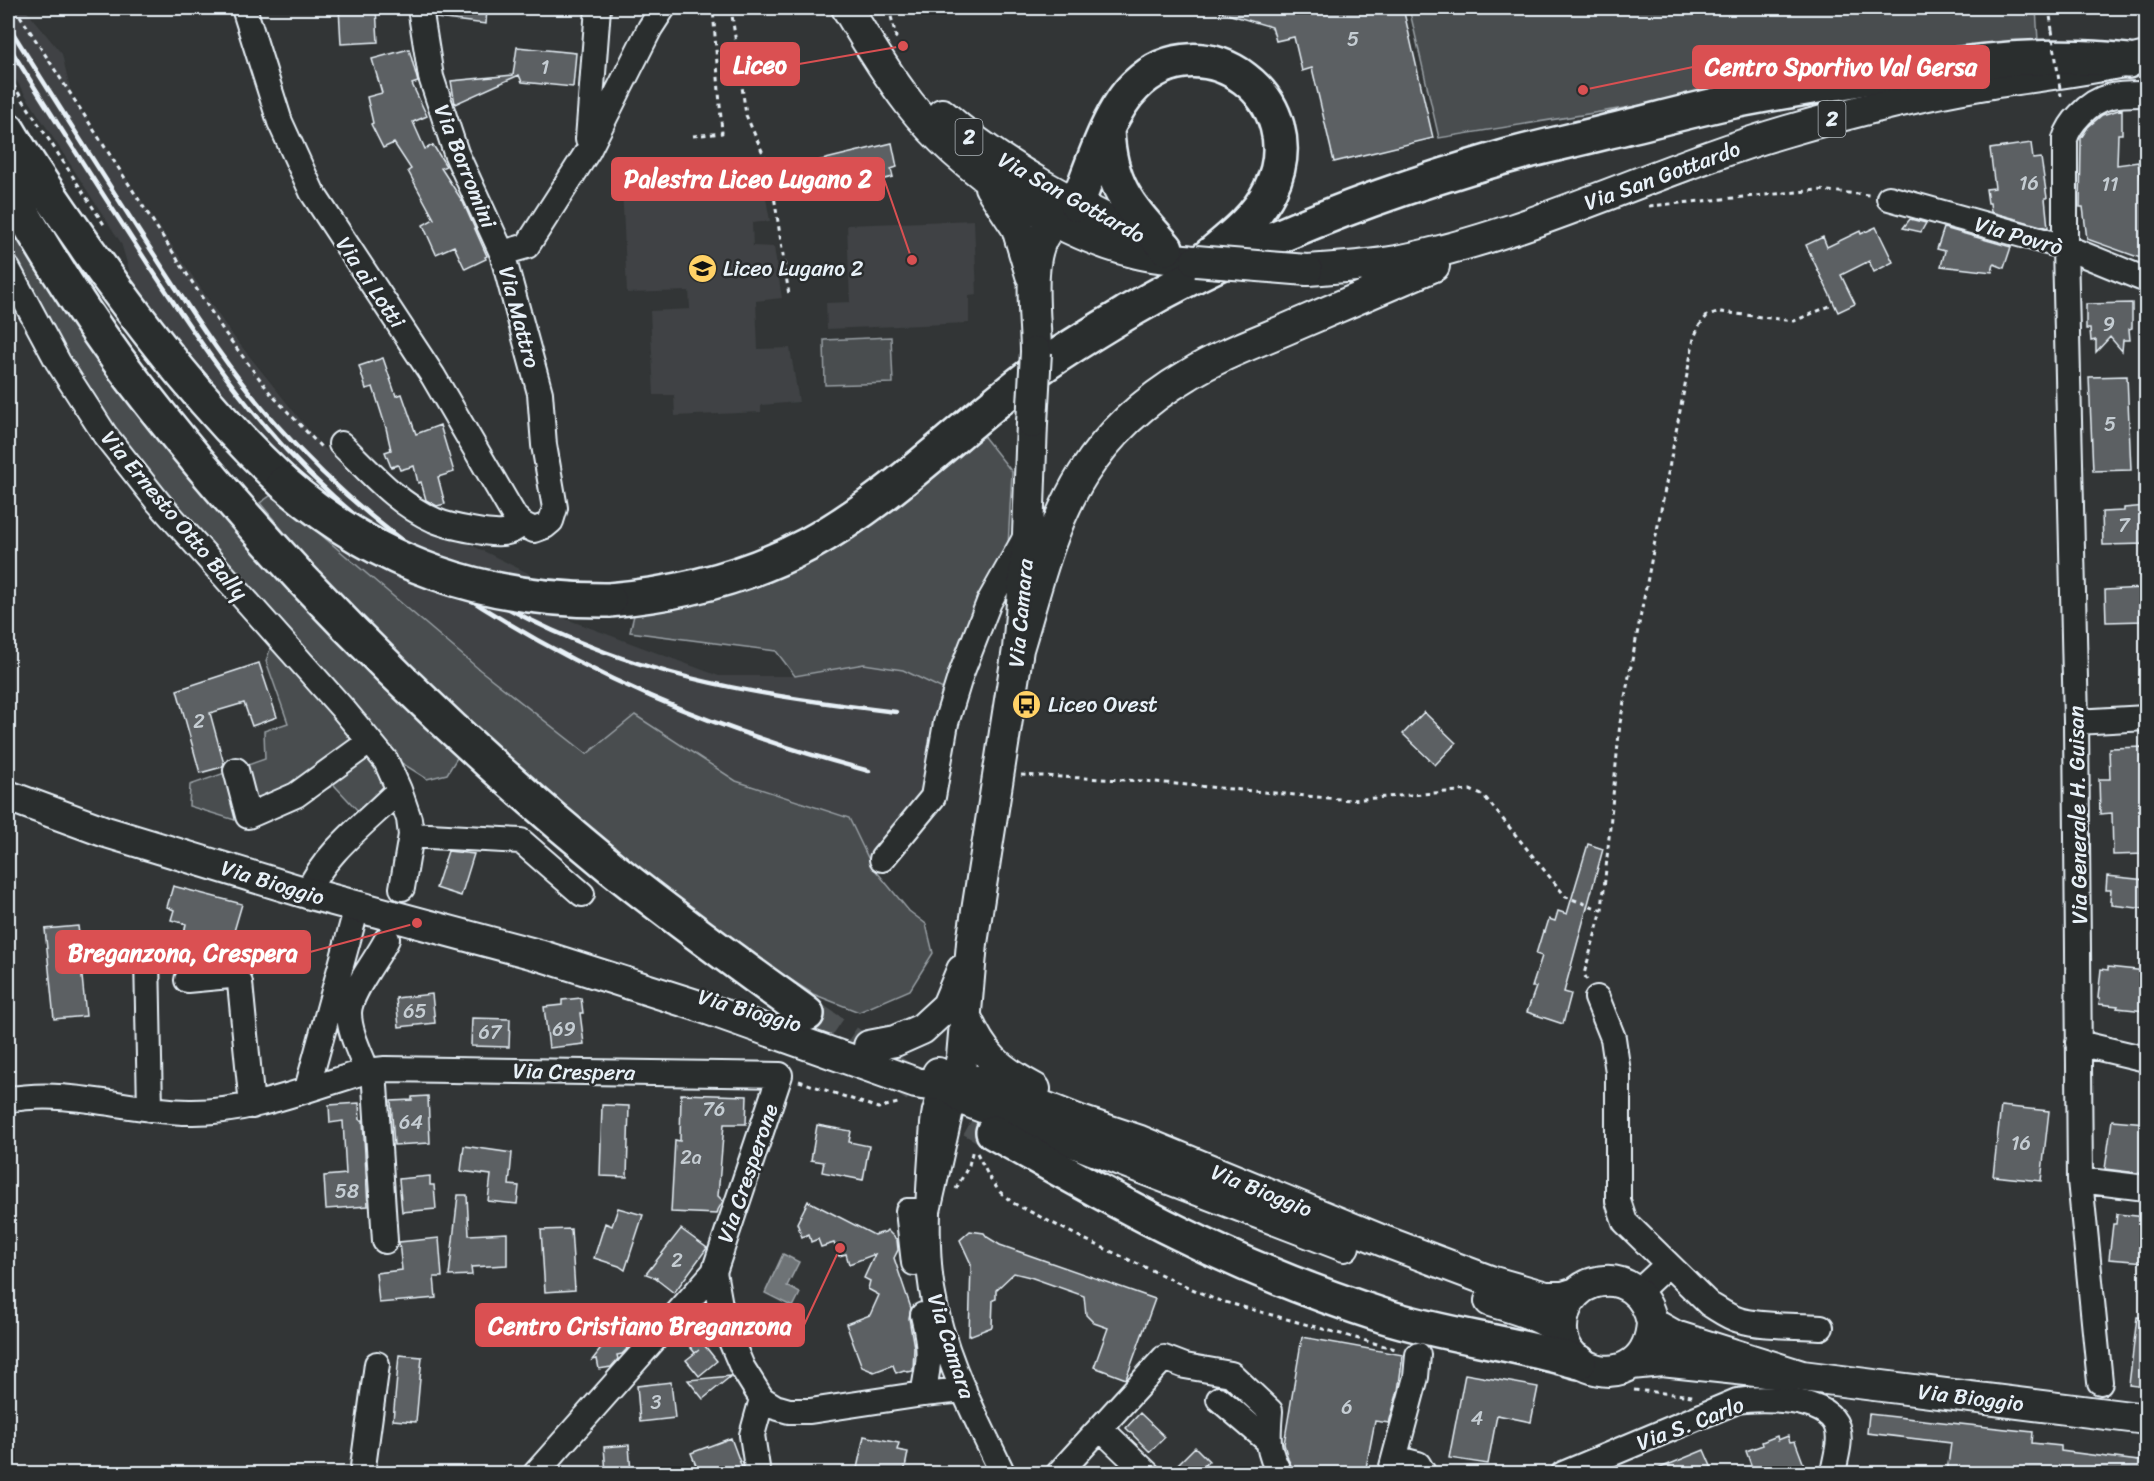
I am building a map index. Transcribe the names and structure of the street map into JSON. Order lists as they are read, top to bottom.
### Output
{
  "streets": {
    "main road": [
      "2",
      "Via San Gottardo",
      "Via Camara",
      "Via Bioggio"
    ],
    "street": [
      "Via Borromini",
      "Via Povrò",
      "Via ai Lotti",
      "Via Mattro",
      "Via Ernesto Otto Bally",
      "Via Generale H. Guisan",
      "Via Crespera",
      "Via Cresperone",
      "Via S. Carlo"
    ]
  },
  "crossings": [
    ["Via Borromini", "Via Mattro"],
    ["Via San Gottardo", "Via Camara"],
    ["Via Povrò", "Via Generale H. Guisan"],
    ["Via ai Lotti", "Via Mattro"],
    ["Via Camara", "Via Bioggio"],
    ["Via Crespera", "Via Cresperone"]
  ],
  "places": {
    "other": [
      "Liceo",
      "Centro Sportivo Val Gersa",
      "Palestra Liceo Lugano 2",
      "Breganzona, Crespera",
      "Centro Cristiano Breganzona"
    ],
    "school or university": ["Liceo Lugano 2"],
    "bus stop": ["Liceo Ovest"]
  },
  "house_numbers": [
    "5",
    "1",
    "16",
    "11",
    "9",
    "5",
    "7",
    "2",
    "65",
    "69",
    "67",
    "76",
    "64",
    "16",
    "2a",
    "58",
    "2",
    "3",
    "6",
    "4"
  ]
}
